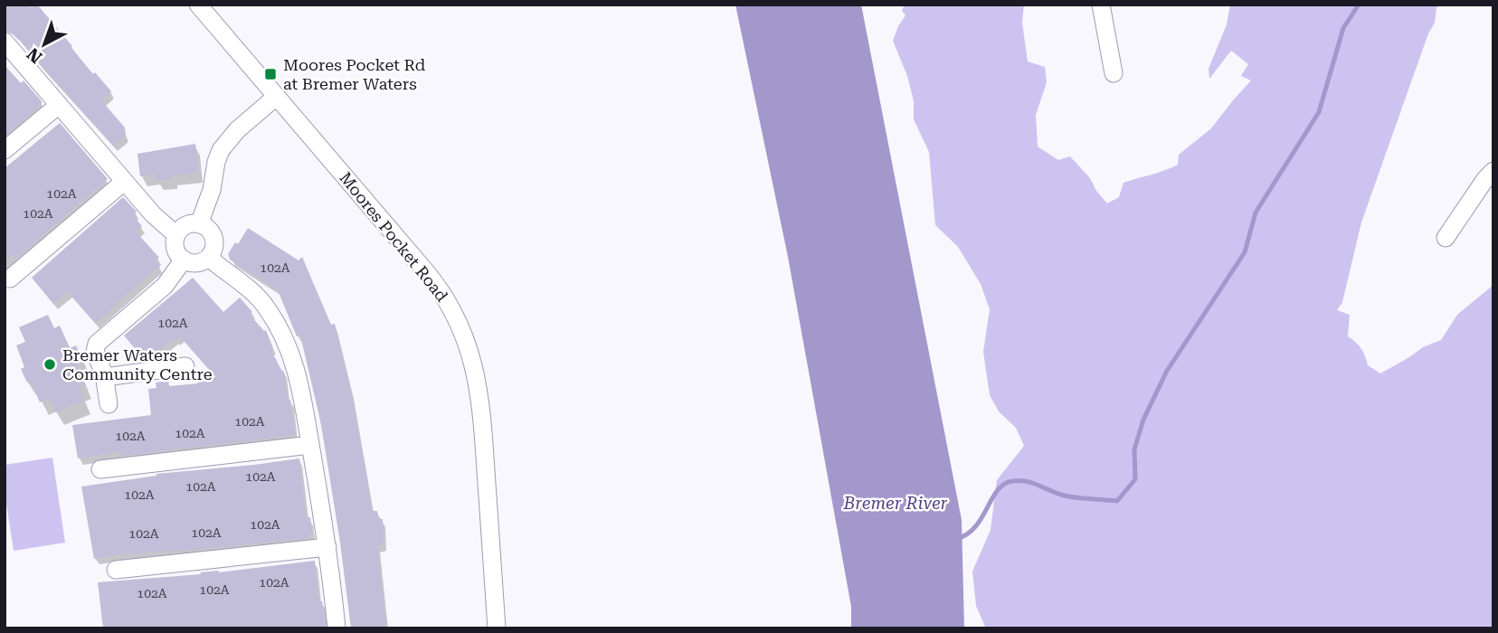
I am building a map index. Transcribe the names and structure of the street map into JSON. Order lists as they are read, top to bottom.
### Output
{
  "streets": {
    "street": ["Moores Pocket Road"]
  },
  "water": ["Bremer River"],
  "places": {
    "transit": ["Moores Pocket Rd at Bremer Waters"],
    "other": ["Bremer Waters Community Centre"]
  },
  "house_numbers": [
    "102A",
    "102A",
    "102A",
    "102A",
    "102A",
    "102A",
    "102A",
    "102A",
    "102A",
    "102A",
    "102A",
    "102A",
    "102A",
    "102A",
    "102A",
    "102A"
  ],
  "north": "bottom left"
}
